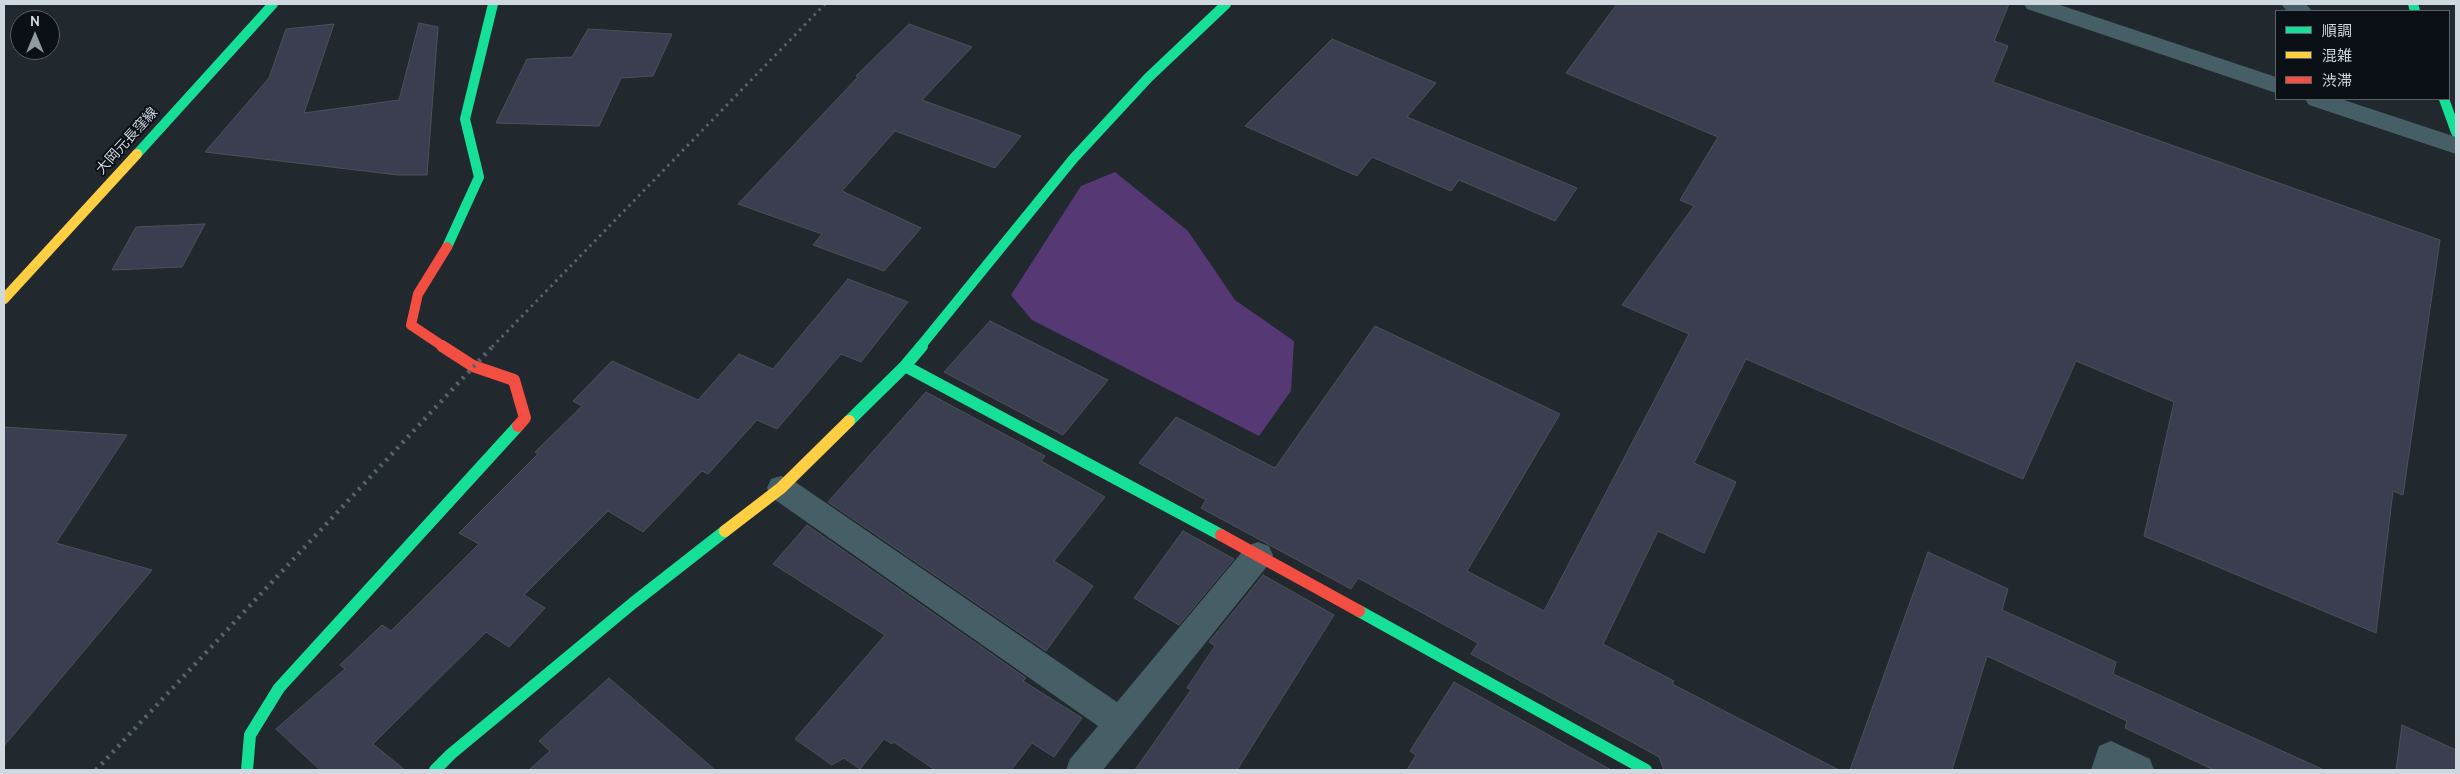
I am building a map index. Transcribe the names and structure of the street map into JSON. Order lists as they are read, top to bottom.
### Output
{
  "streets": {
    "street": ["大岡元長窪線"]
  },
  "legend": ["順調", "混雑", "渋滞"],
  "north": "top"
}
